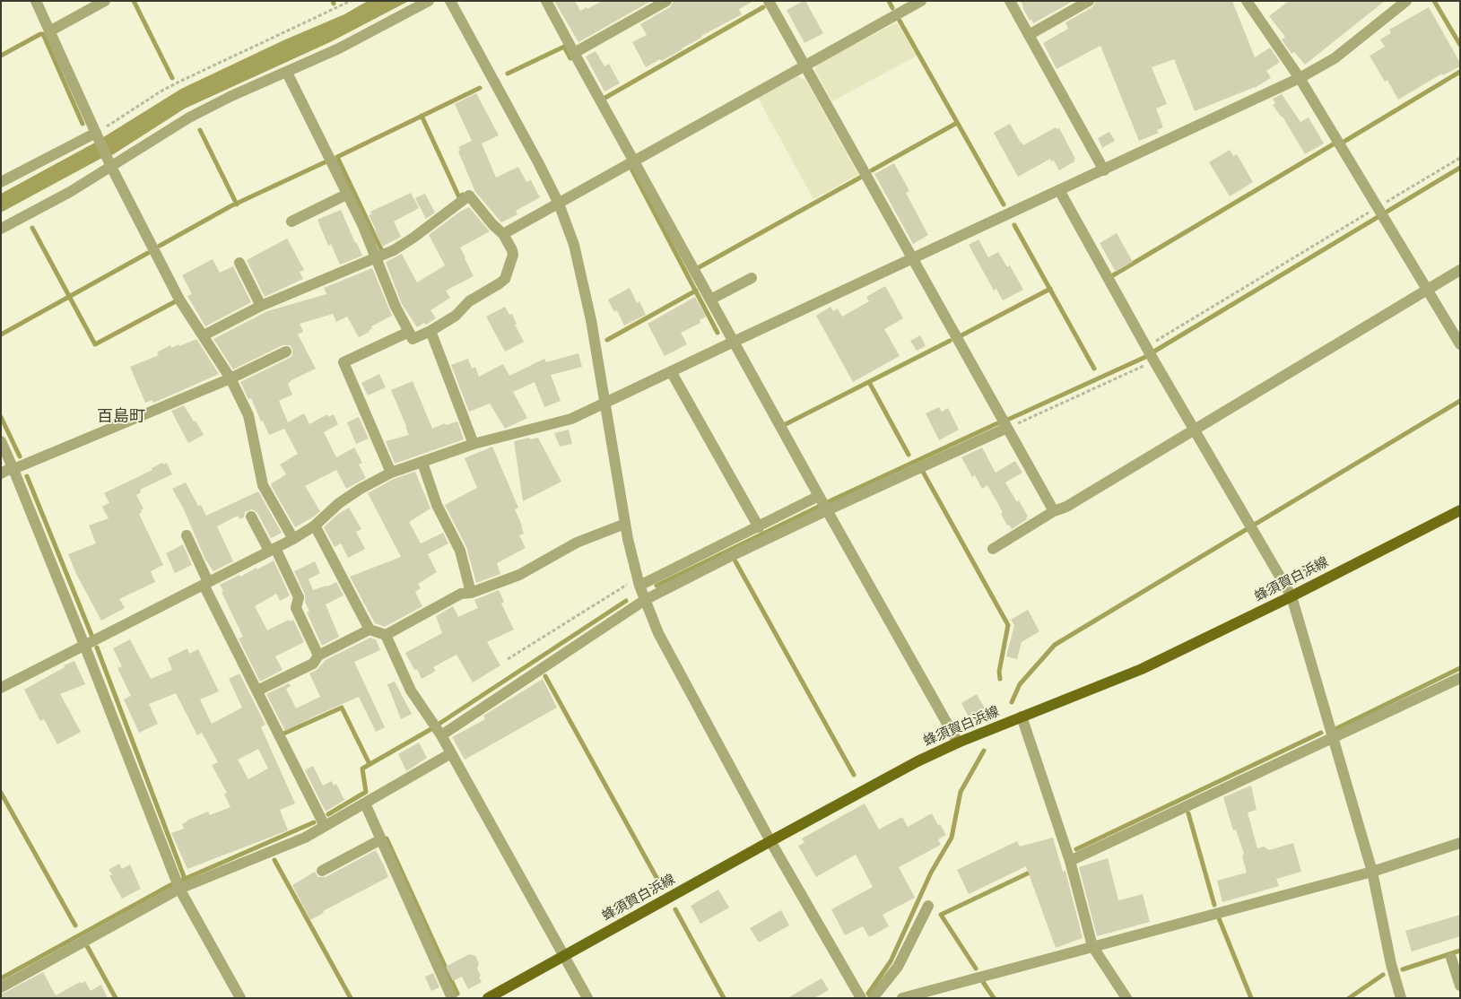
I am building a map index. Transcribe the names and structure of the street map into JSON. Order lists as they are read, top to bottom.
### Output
{
  "streets": {
    "main road": ["蜂須賀白浜線"]
  },
  "districts": ["百島町"]
}
